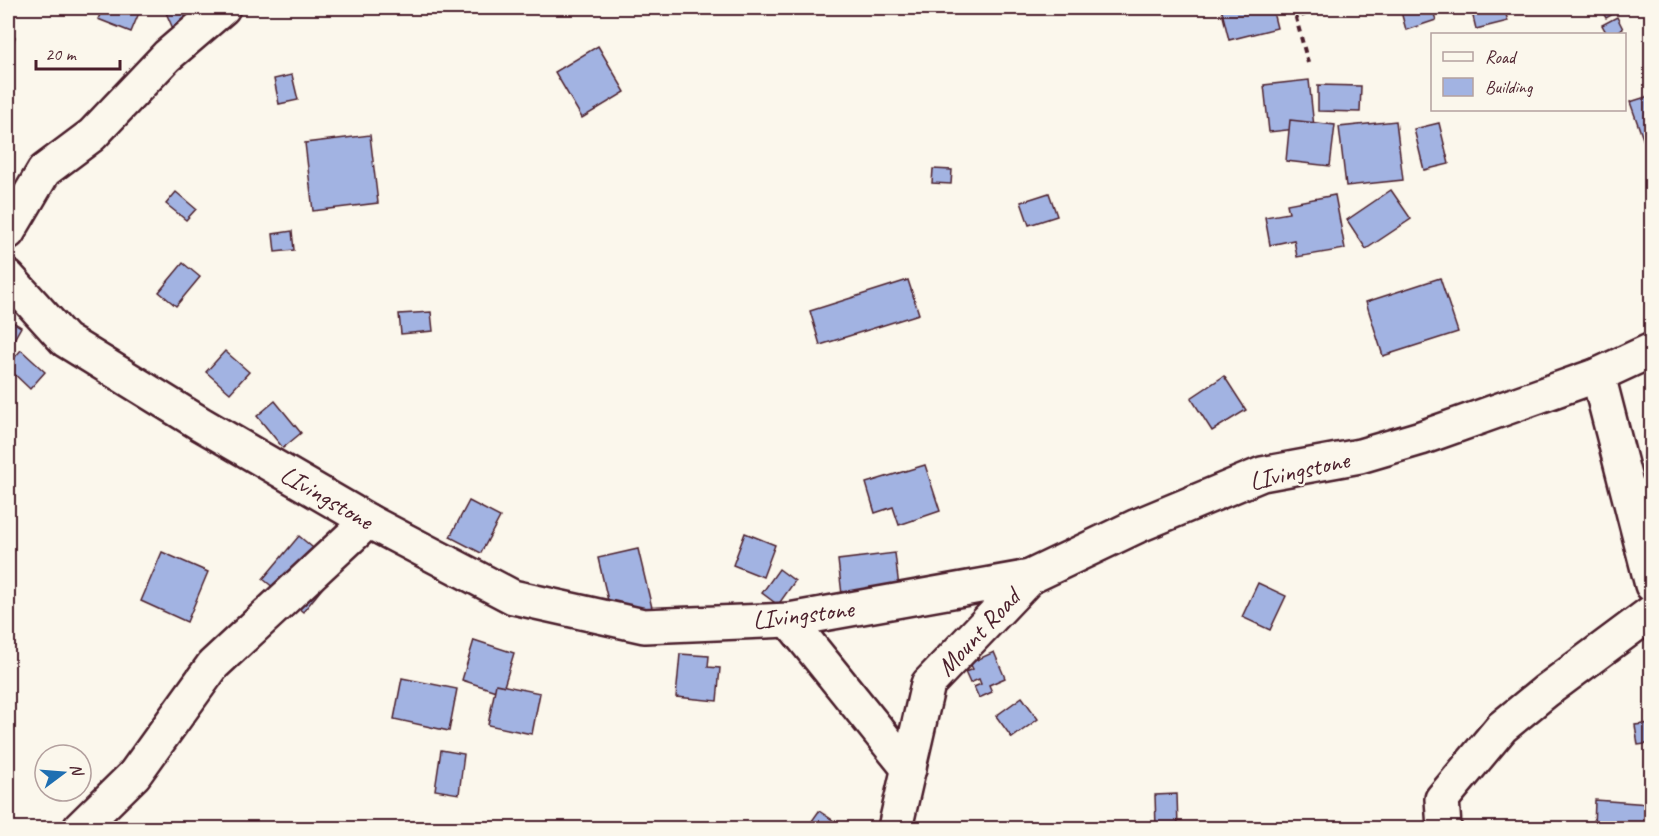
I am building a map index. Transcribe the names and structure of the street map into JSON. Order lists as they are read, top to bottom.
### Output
{
  "streets": {
    "street": ["LIvingstone", "Mount Road"]
  },
  "crossings": [
    ["LIvingstone", "Mount Road"]
  ],
  "legend": ["Road", "Building"],
  "scale_bar": "20 m",
  "north": "right"
}
